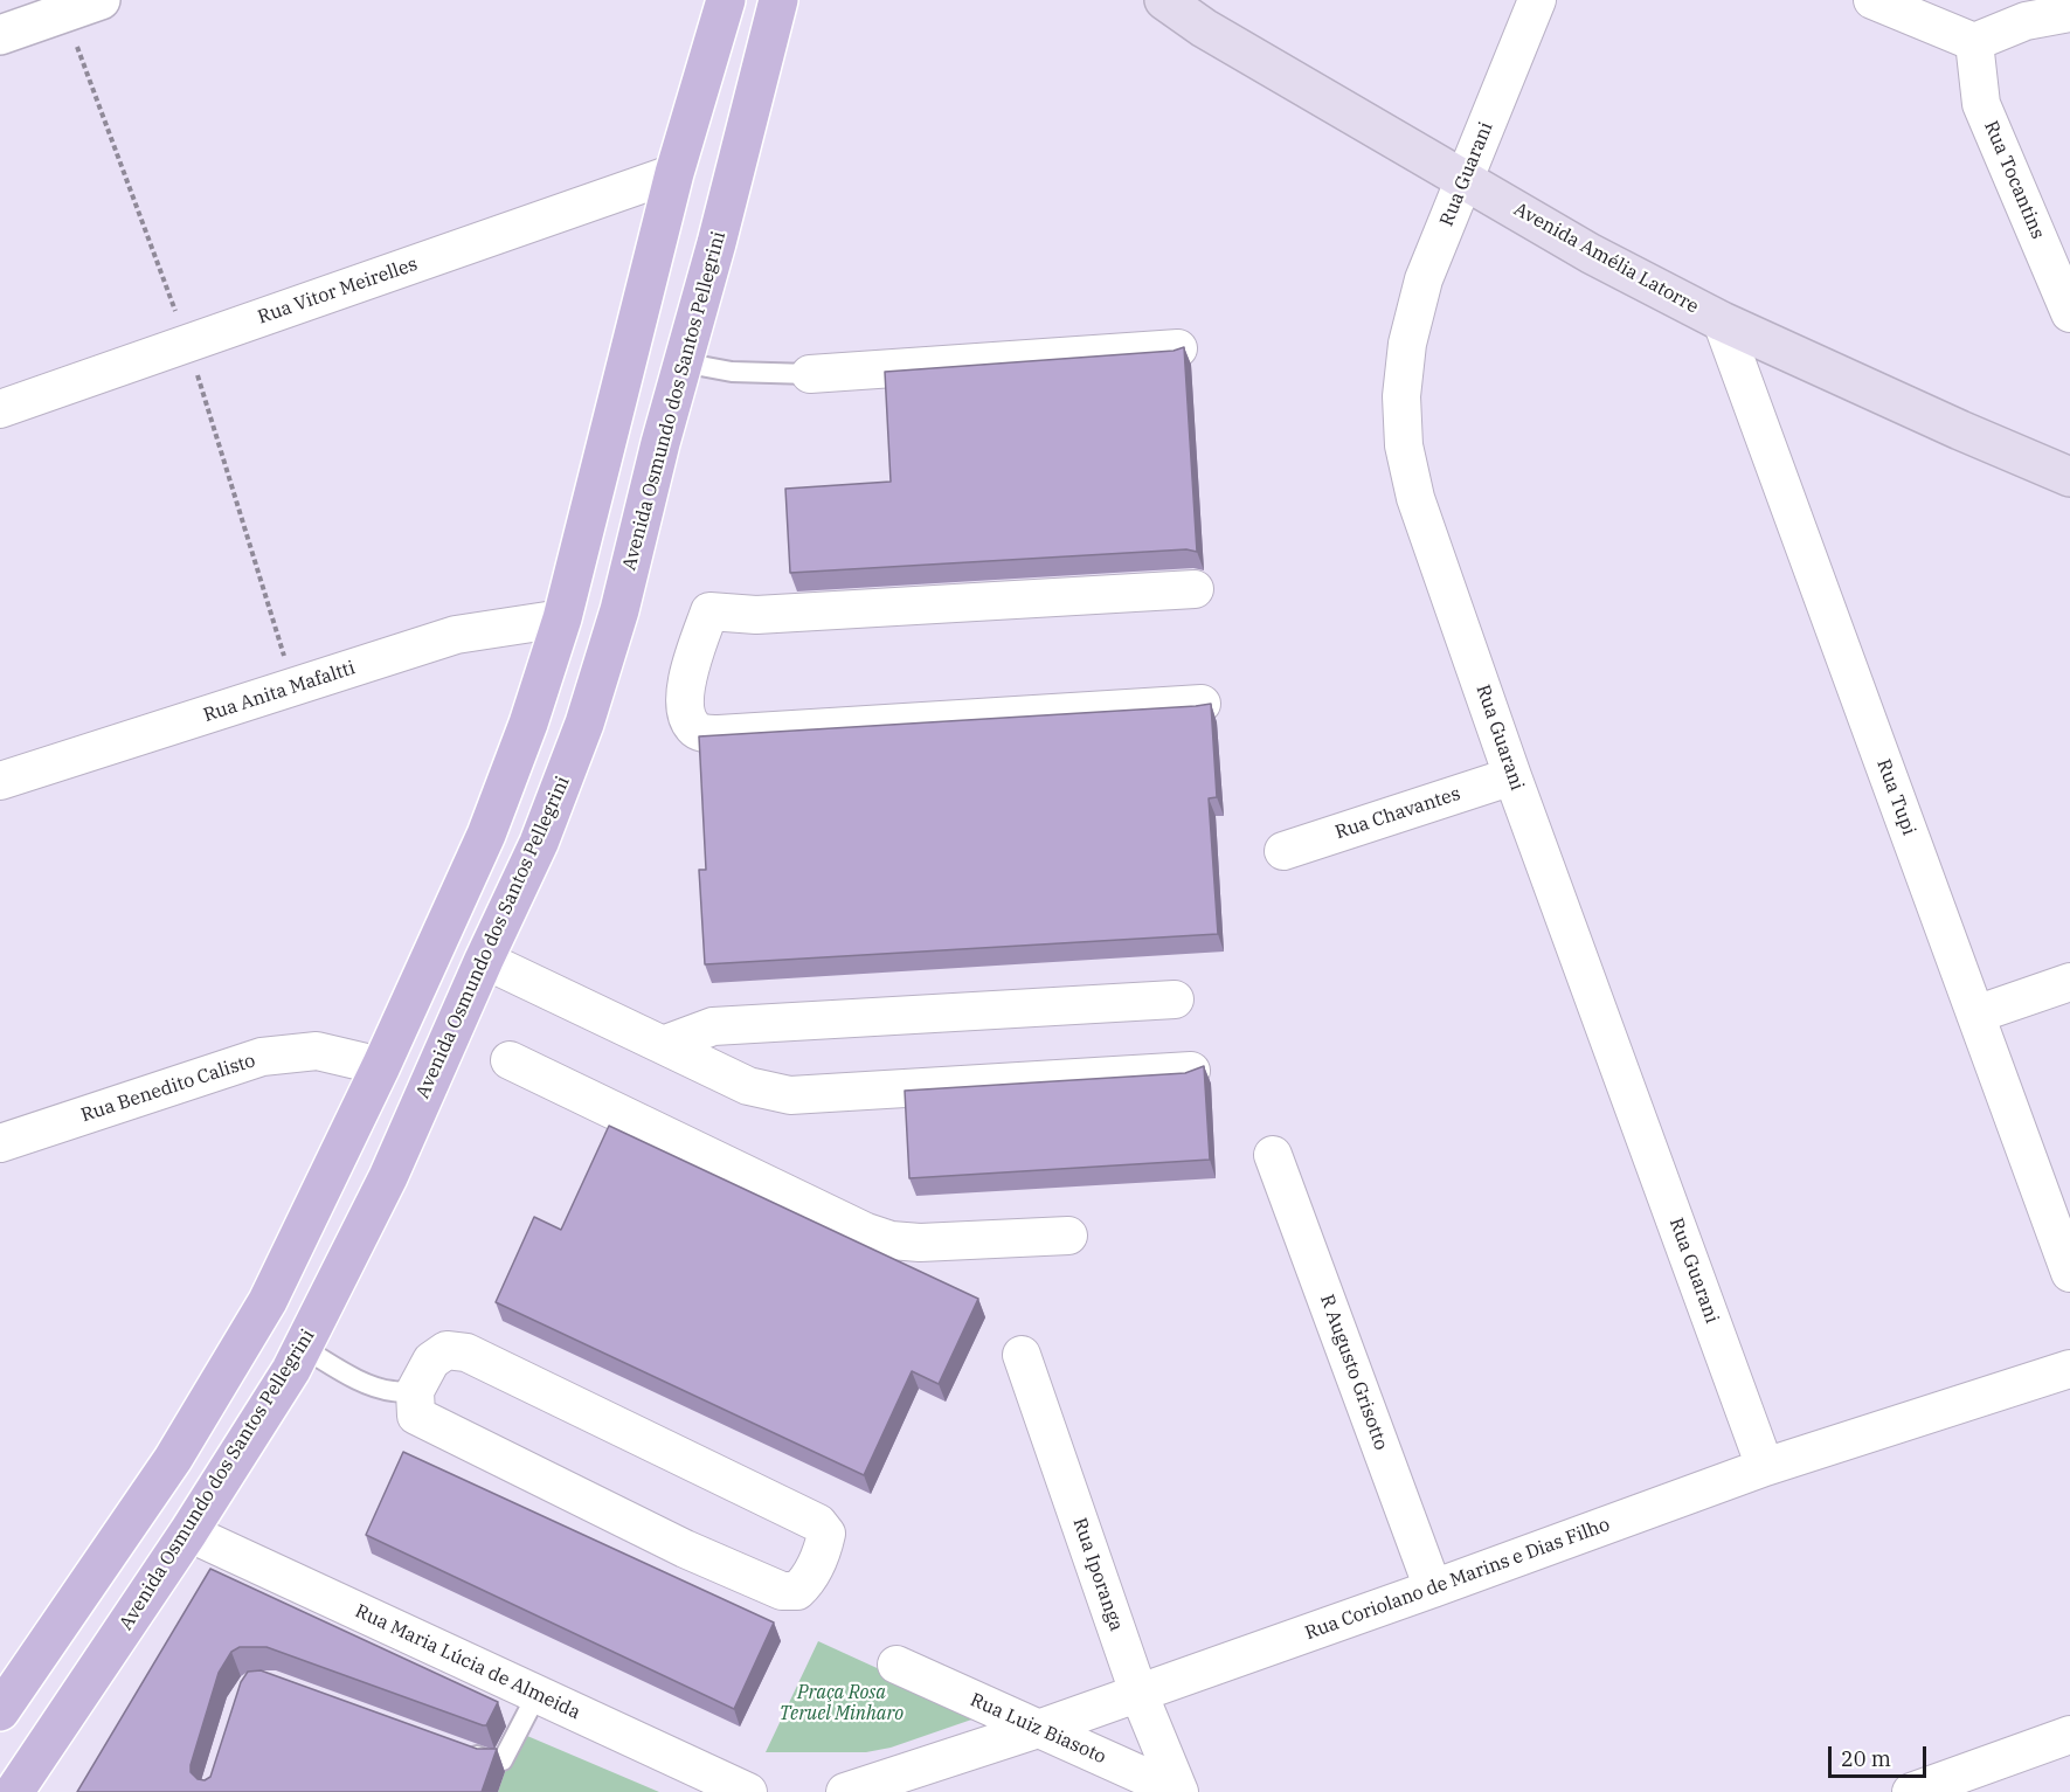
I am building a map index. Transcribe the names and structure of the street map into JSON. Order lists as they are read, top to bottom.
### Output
{
  "streets": {
    "main road": ["Avenida Amélia Latorre", "Avenida Osmundo dos Santos Pellegrini"],
    "street": [
      "Rua Guarani",
      "Rua Tocantins",
      "Rua Vitor Meirelles",
      "Rua Anita Mafaltti",
      "Rua Tupi",
      "Rua Chavantes",
      "Rua Benedito Calisto",
      "R Augusto Grisotto",
      "Rua Iporanga",
      "Rua Coriolano de Marins e Dias Filho",
      "Rua Maria Lúcia de Almeida",
      "Rua Luiz Biasoto"
    ]
  },
  "crossings": [
    ["Rua Guarani", "Avenida Amélia Latorre"],
    ["Rua Guarani", "Rua Chavantes"],
    ["Rua Guarani", "Rua Coriolano de Marins e Dias Filho"],
    ["Avenida Amélia Latorre", "Rua Tupi"],
    ["Avenida Osmundo dos Santos Pellegrini", "Rua Maria Lúcia de Almeida"],
    ["R Augusto Grisotto", "Rua Coriolano de Marins e Dias Filho"],
    ["Rua Iporanga", "Rua Coriolano de Marins e Dias Filho"],
    ["Rua Iporanga", "Rua Luiz Biasoto"],
    ["Rua Coriolano de Marins e Dias Filho", "Rua Luiz Biasoto"]
  ],
  "parks": ["Praça Rosa Teruel Minharo"],
  "scale_bar": "20 m"
}
